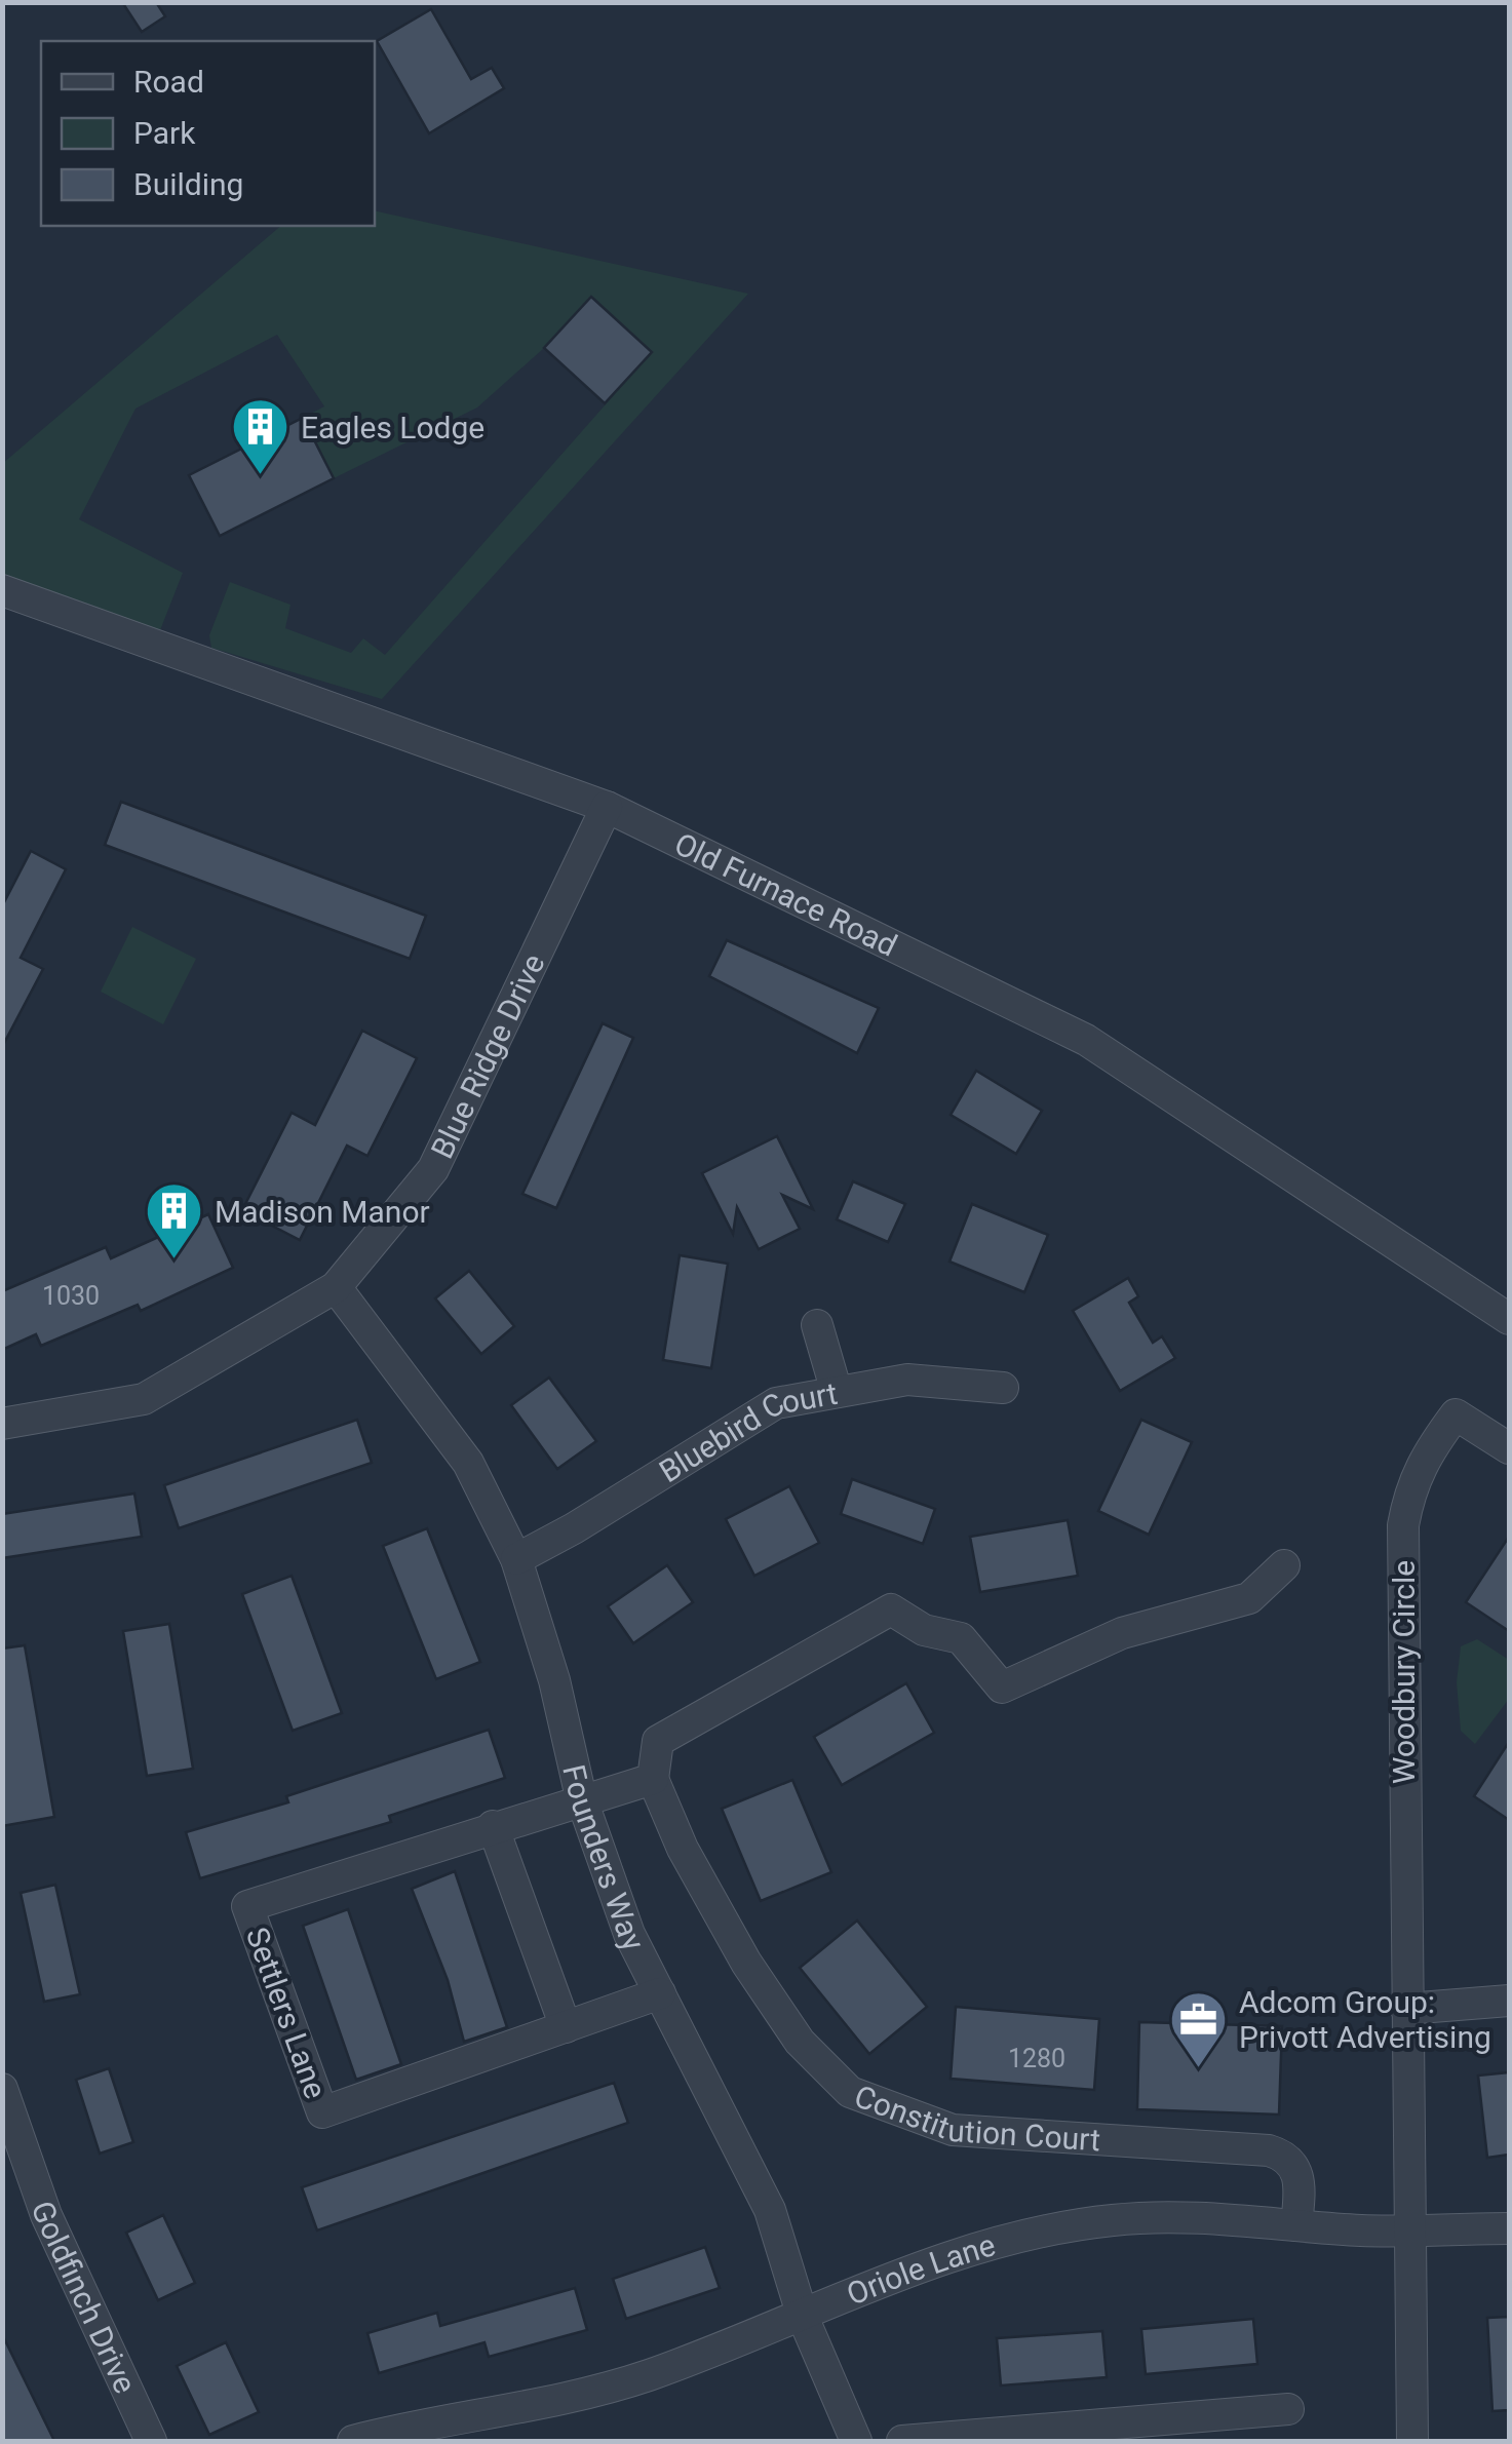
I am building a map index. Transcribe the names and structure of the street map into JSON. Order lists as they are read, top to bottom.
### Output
{
  "streets": {
    "street": [
      "Old Furnace Road",
      "Blue Ridge Drive",
      "Bluebird Court",
      "Woodbury Circle",
      "Founders Way",
      "Settlers Lane",
      "Constitution Court",
      "Oriole Lane",
      "Goldfinch Drive"
    ]
  },
  "crossings": [
    ["Old Furnace Road", "Blue Ridge Drive"],
    ["Blue Ridge Drive", "Founders Way"],
    ["Bluebird Court", "Founders Way"],
    ["Woodbury Circle", "Oriole Lane"],
    ["Founders Way", "Settlers Lane"],
    ["Founders Way", "Oriole Lane"],
    ["Settlers Lane", "Constitution Court"],
    ["Constitution Court", "Oriole Lane"]
  ],
  "places": {
    "building": ["Eagles Lodge", "Madison Manor"],
    "office": ["Adcom Group: Privott Advertising"]
  },
  "house_numbers": ["1030", "1280"],
  "legend": ["Road", "Park", "Building"]
}
